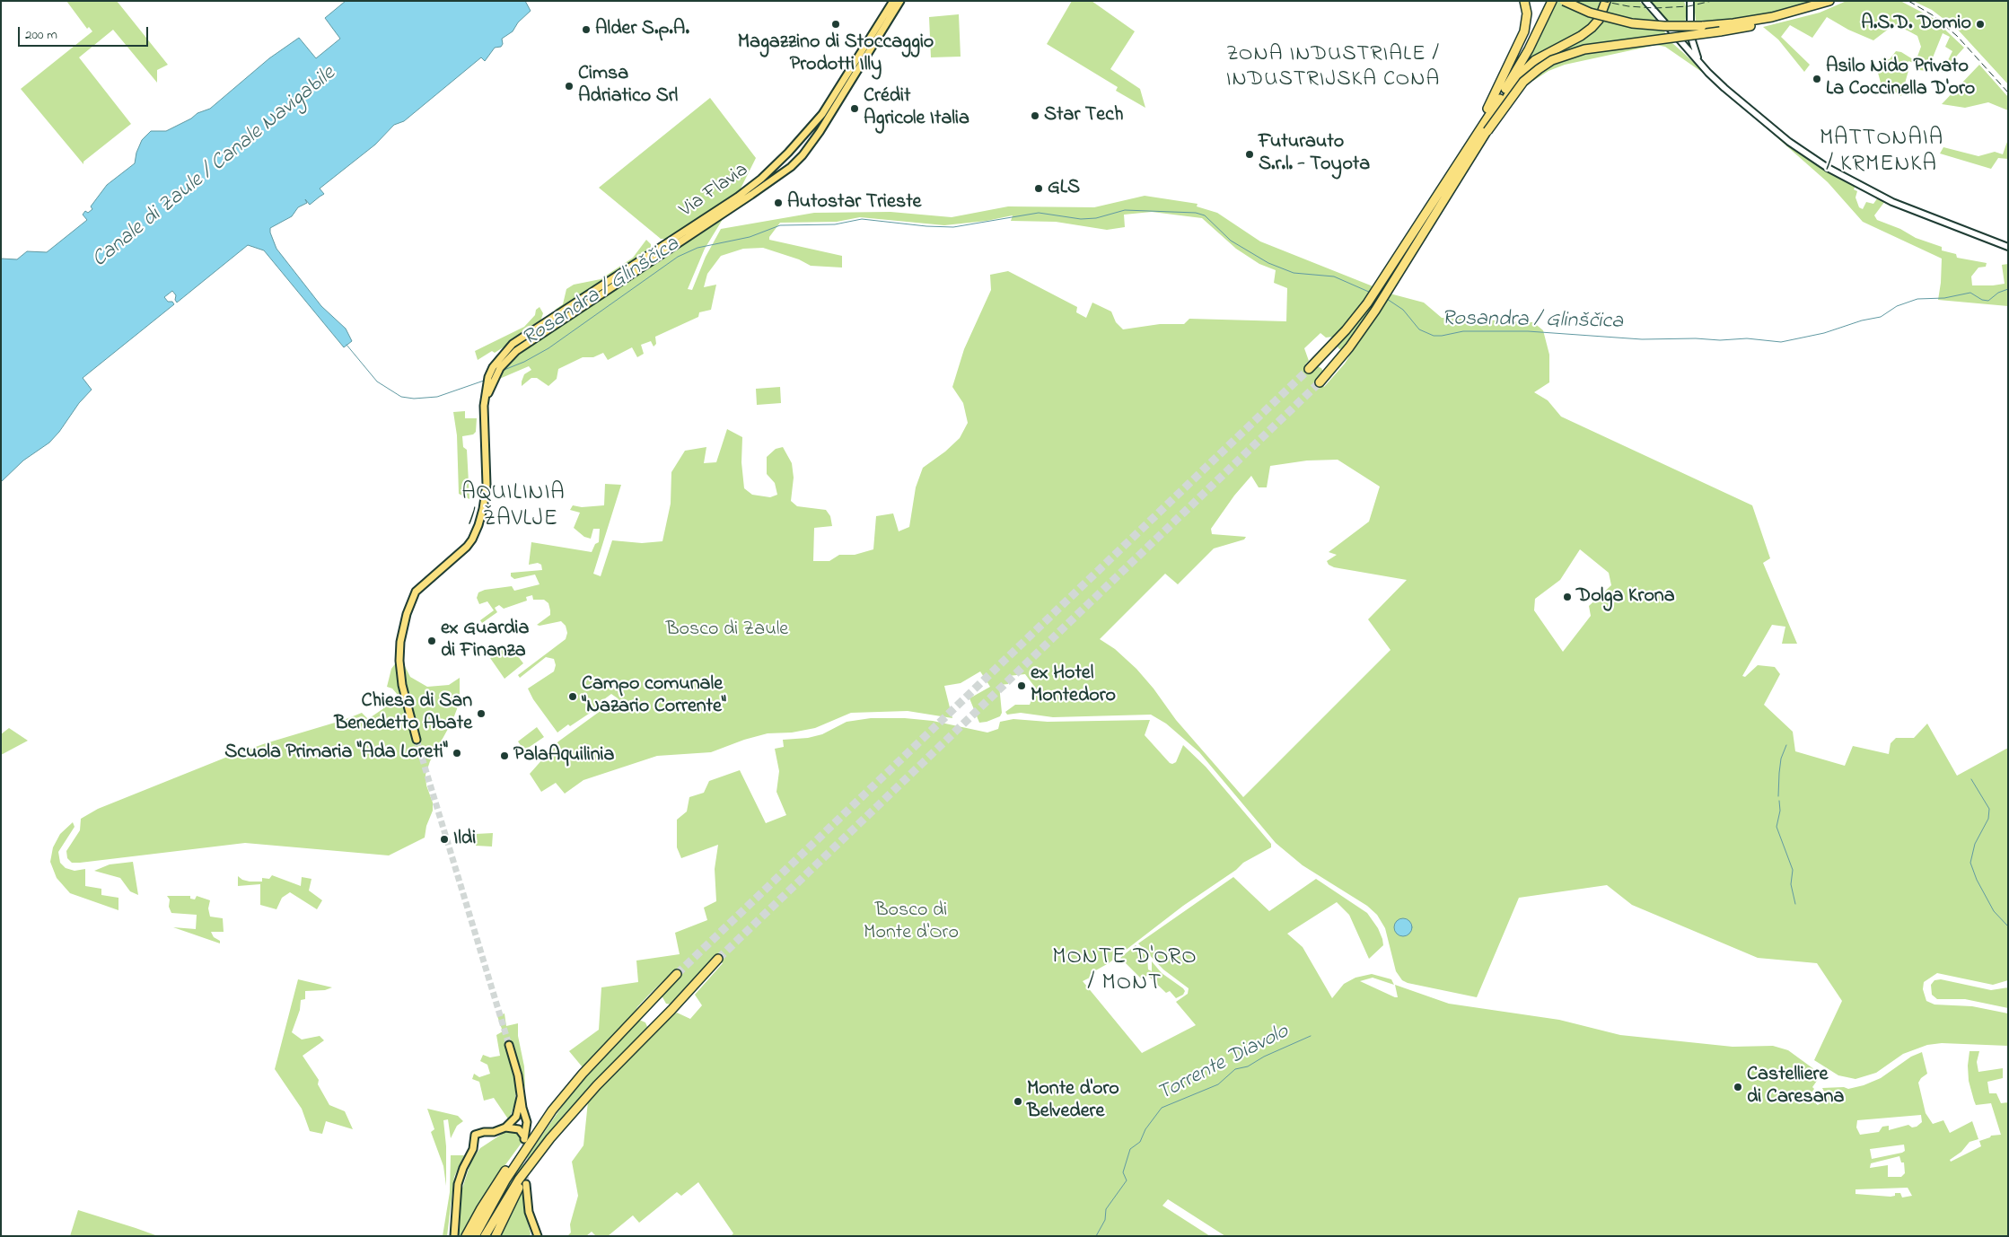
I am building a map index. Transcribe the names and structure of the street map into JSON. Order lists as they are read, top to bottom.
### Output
{
  "streets": {
    "main road": ["Via Flavia"]
  },
  "districts": [
    "ZONA INDUSTRIALE / INDUSTRIJSKA CONA",
    "MATTONAIA / KRMENKA",
    "AQUILINIA / ŽAVLJE",
    "MONTE D'ORO / MONT"
  ],
  "water": ["Canale di Zaule / Canale Navigabile", "Rosandra / Glinščica", "Torrente Diavolo"],
  "parks": ["Bosco di Zaule", "Bosco di Monte d'Oro"],
  "places": [
    "Magazzino di Stoccaggio Prodotti Illy",
    "A.S.D. Domio",
    "Alder S.p.A.",
    "Asilo Nido Privato La Coccinella D'oro",
    "Cimsa Adriatico Srl",
    "Crédit Agricole Italia",
    "Star Tech",
    "Futurauto S.r.l. - Toyota",
    "GLS",
    "Autostar Trieste",
    "Dolga Krona",
    "ex Guardia di Finanza",
    "ex Hotel Montedoro",
    "Campo comunale \"Nazario Corrente\"",
    "Chiesa di San Benedetto Abate",
    "Scuola Primaria \"Ada Loreti\"",
    "PalaAquilinia",
    "Ildi",
    "Castelliere di Caresana",
    "Monte d'oro Belvedere"
  ],
  "scale_bar": "200 m"
}
